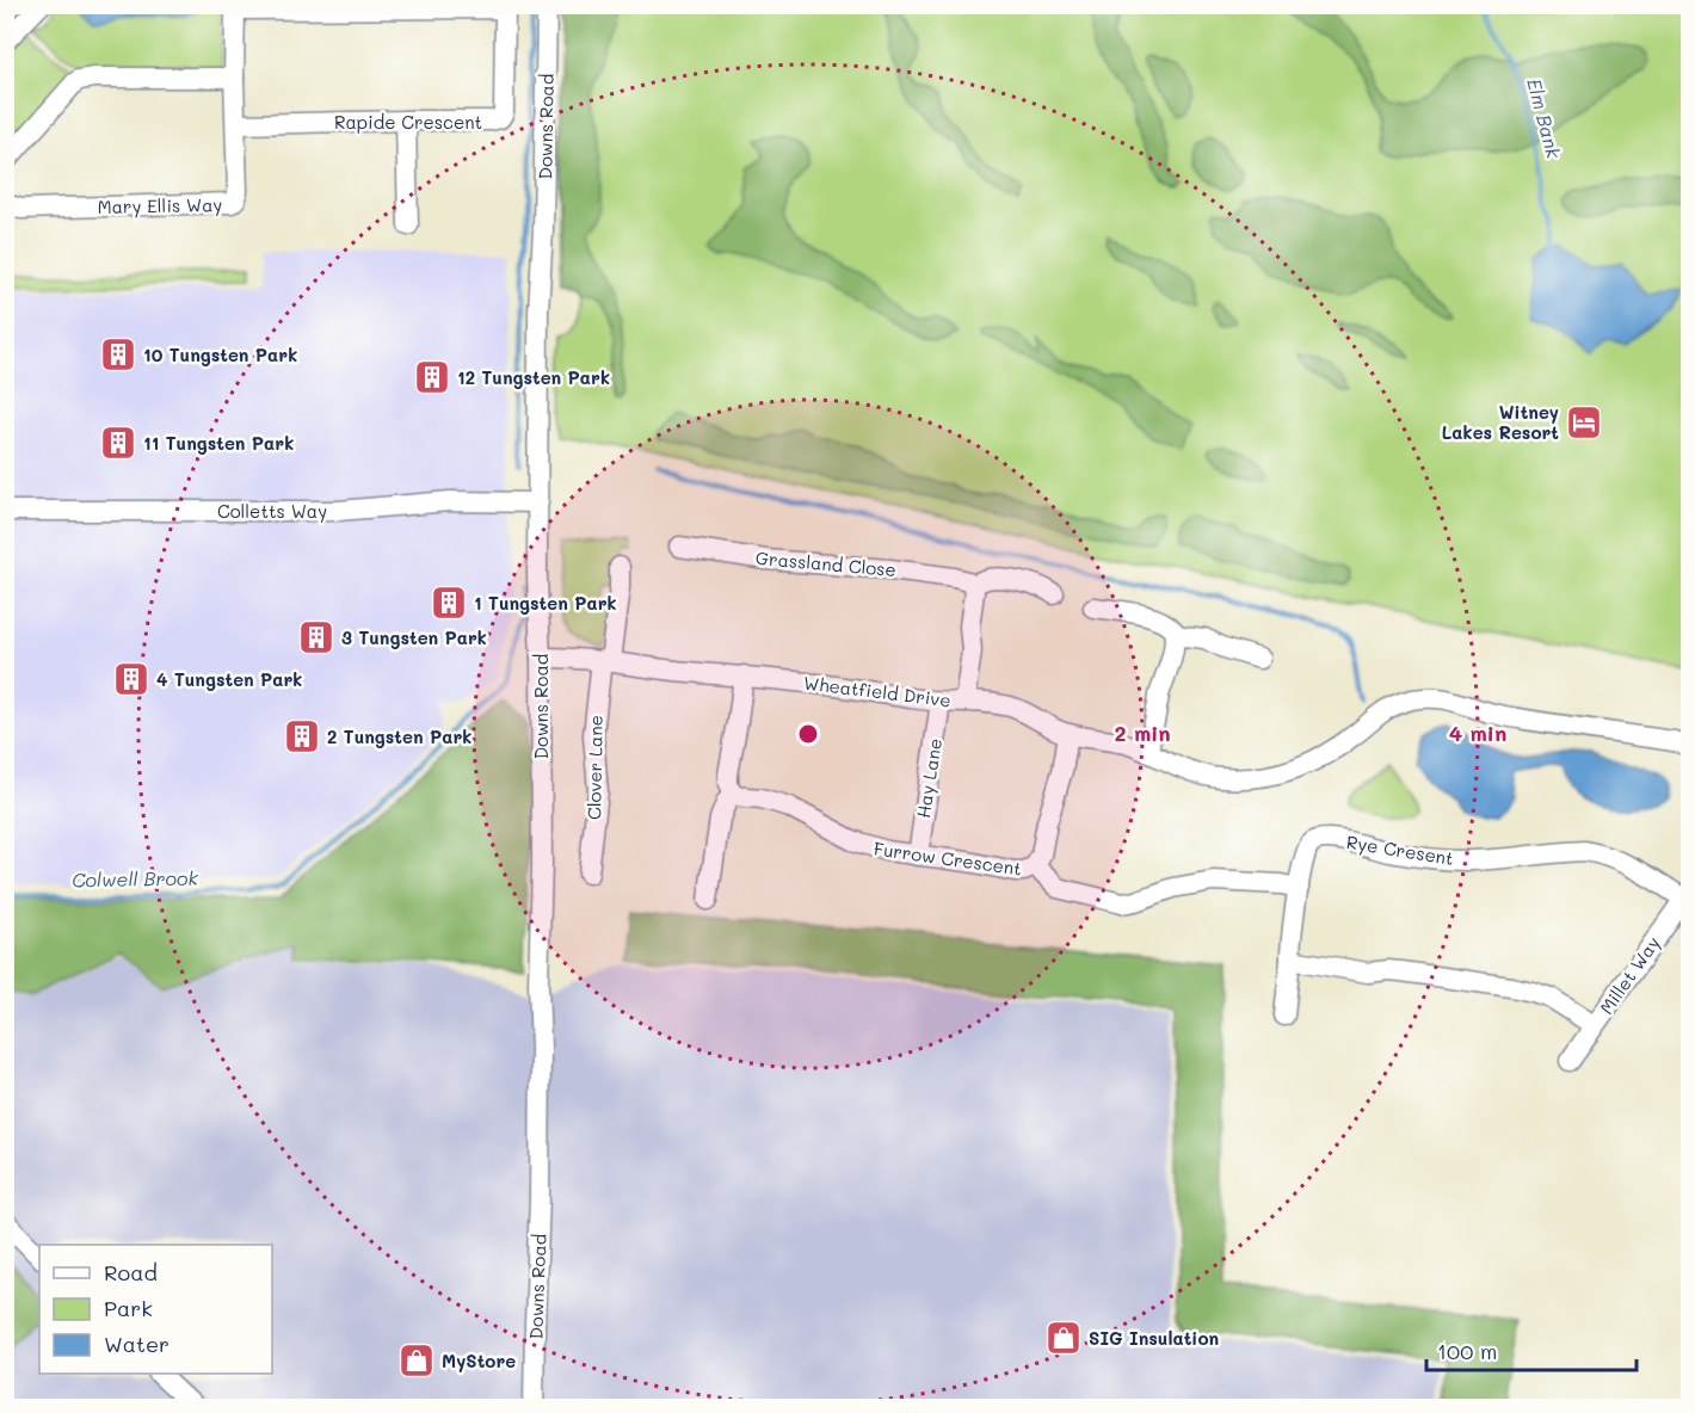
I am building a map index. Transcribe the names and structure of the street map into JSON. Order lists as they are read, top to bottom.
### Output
{
  "streets": {
    "street": [
      "Rapide Crescent",
      "Downs Road",
      "Mary Ellis Way",
      "Colletts Way",
      "Grassland Close",
      "Wheatfield Drive",
      "Clover Lane",
      "Hay Lane",
      "Rye Cresent",
      "Furrow Crescent",
      "Millet Way"
    ]
  },
  "crossings": [
    ["Rapide Crescent", "Mary Ellis Way"],
    ["Downs Road", "Colletts Way"],
    ["Downs Road", "Wheatfield Drive"],
    ["Wheatfield Drive", "Clover Lane"],
    ["Wheatfield Drive", "Hay Lane"],
    ["Wheatfield Drive", "Furrow Crescent"],
    ["Hay Lane", "Furrow Crescent"],
    ["Rye Cresent", "Millet Way"]
  ],
  "water": ["Elm Bank", "Colwell Brook"],
  "places": {
    "building": [
      "10 Tungsten Park",
      "12 Tungsten Park",
      "11 Tungsten Park",
      "1 Tungsten Park",
      "3 Tungsten Park",
      "4 Tungsten Park",
      "2 Tungsten Park"
    ],
    "hotel": ["Witney Lakes Resort"],
    "shop": ["SIG Insulation", "MyStore"]
  },
  "legend": ["Road", "Park", "Water"],
  "scale_bar": "100 m",
  "rings": ["2 min", "4 min"]
}
